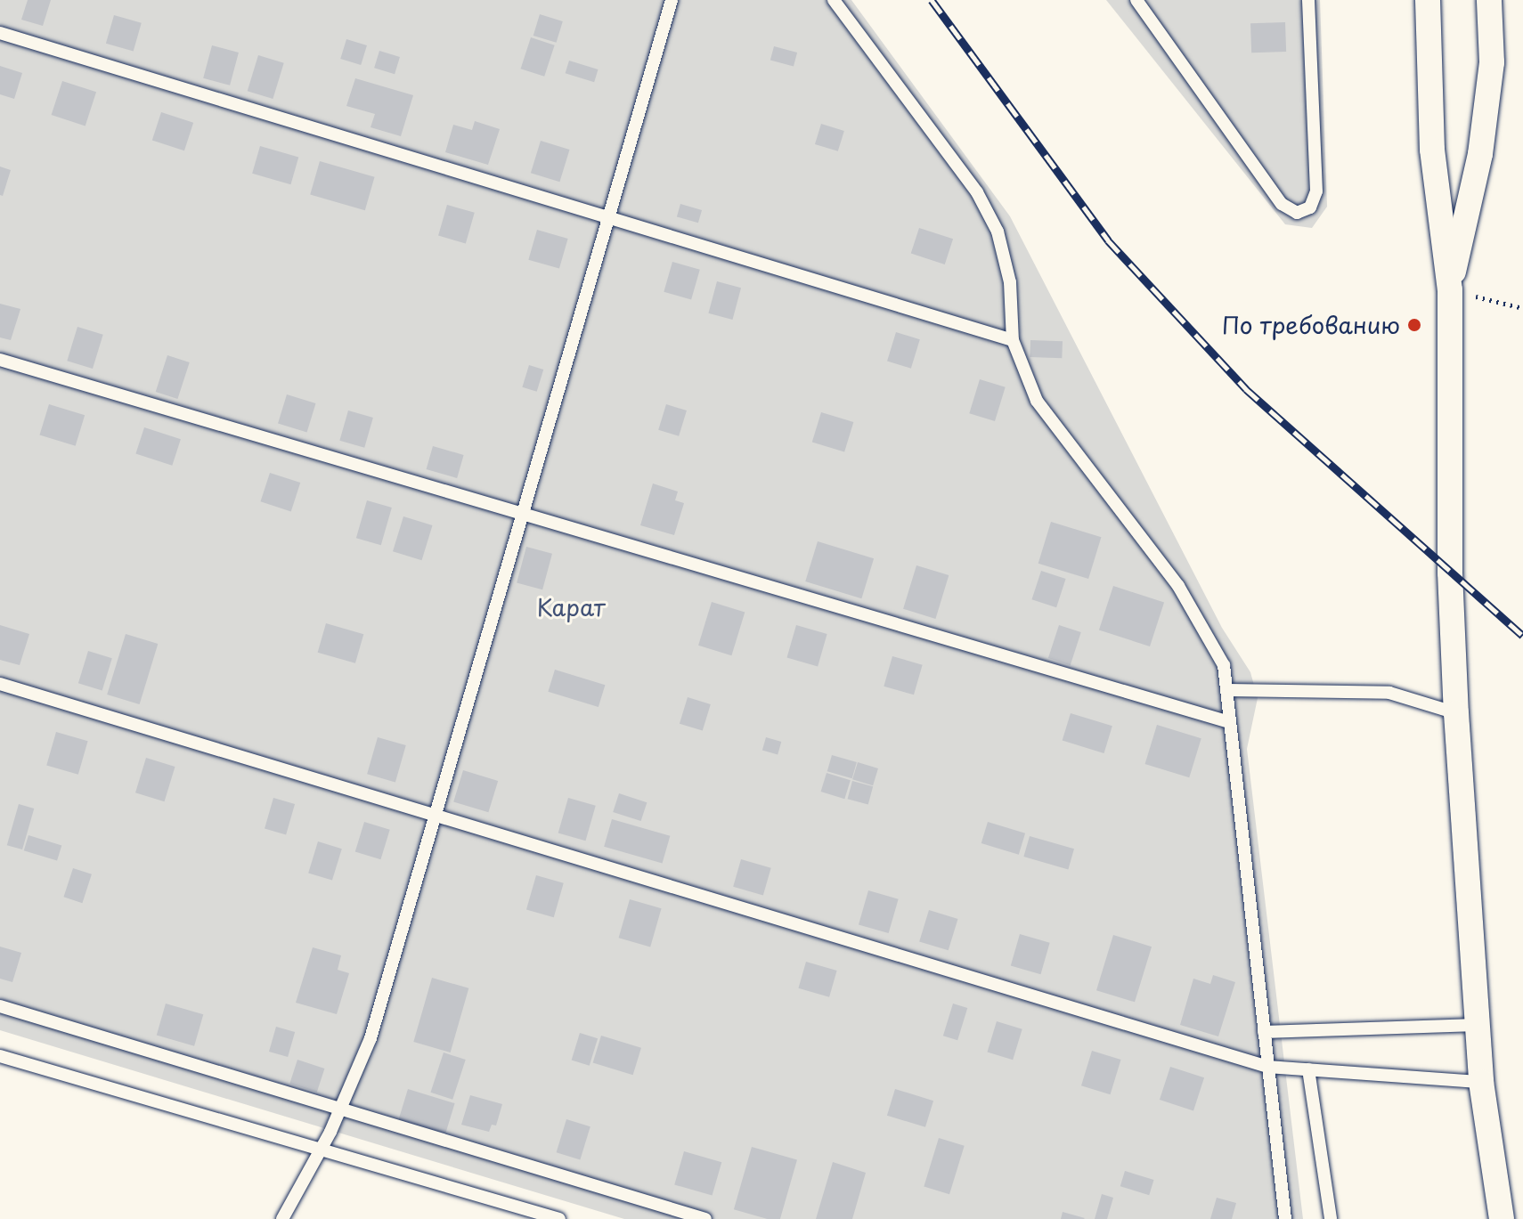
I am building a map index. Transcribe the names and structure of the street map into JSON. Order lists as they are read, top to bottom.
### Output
{
  "parks": ["Карат"],
  "places": ["По требованию"]
}
